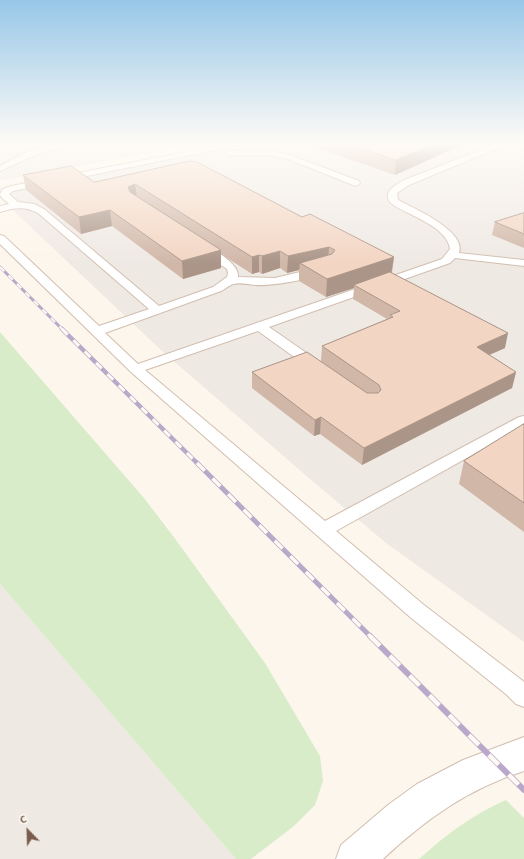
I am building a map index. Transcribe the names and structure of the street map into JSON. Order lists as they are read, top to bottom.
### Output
{
  "north": "top left"
}
